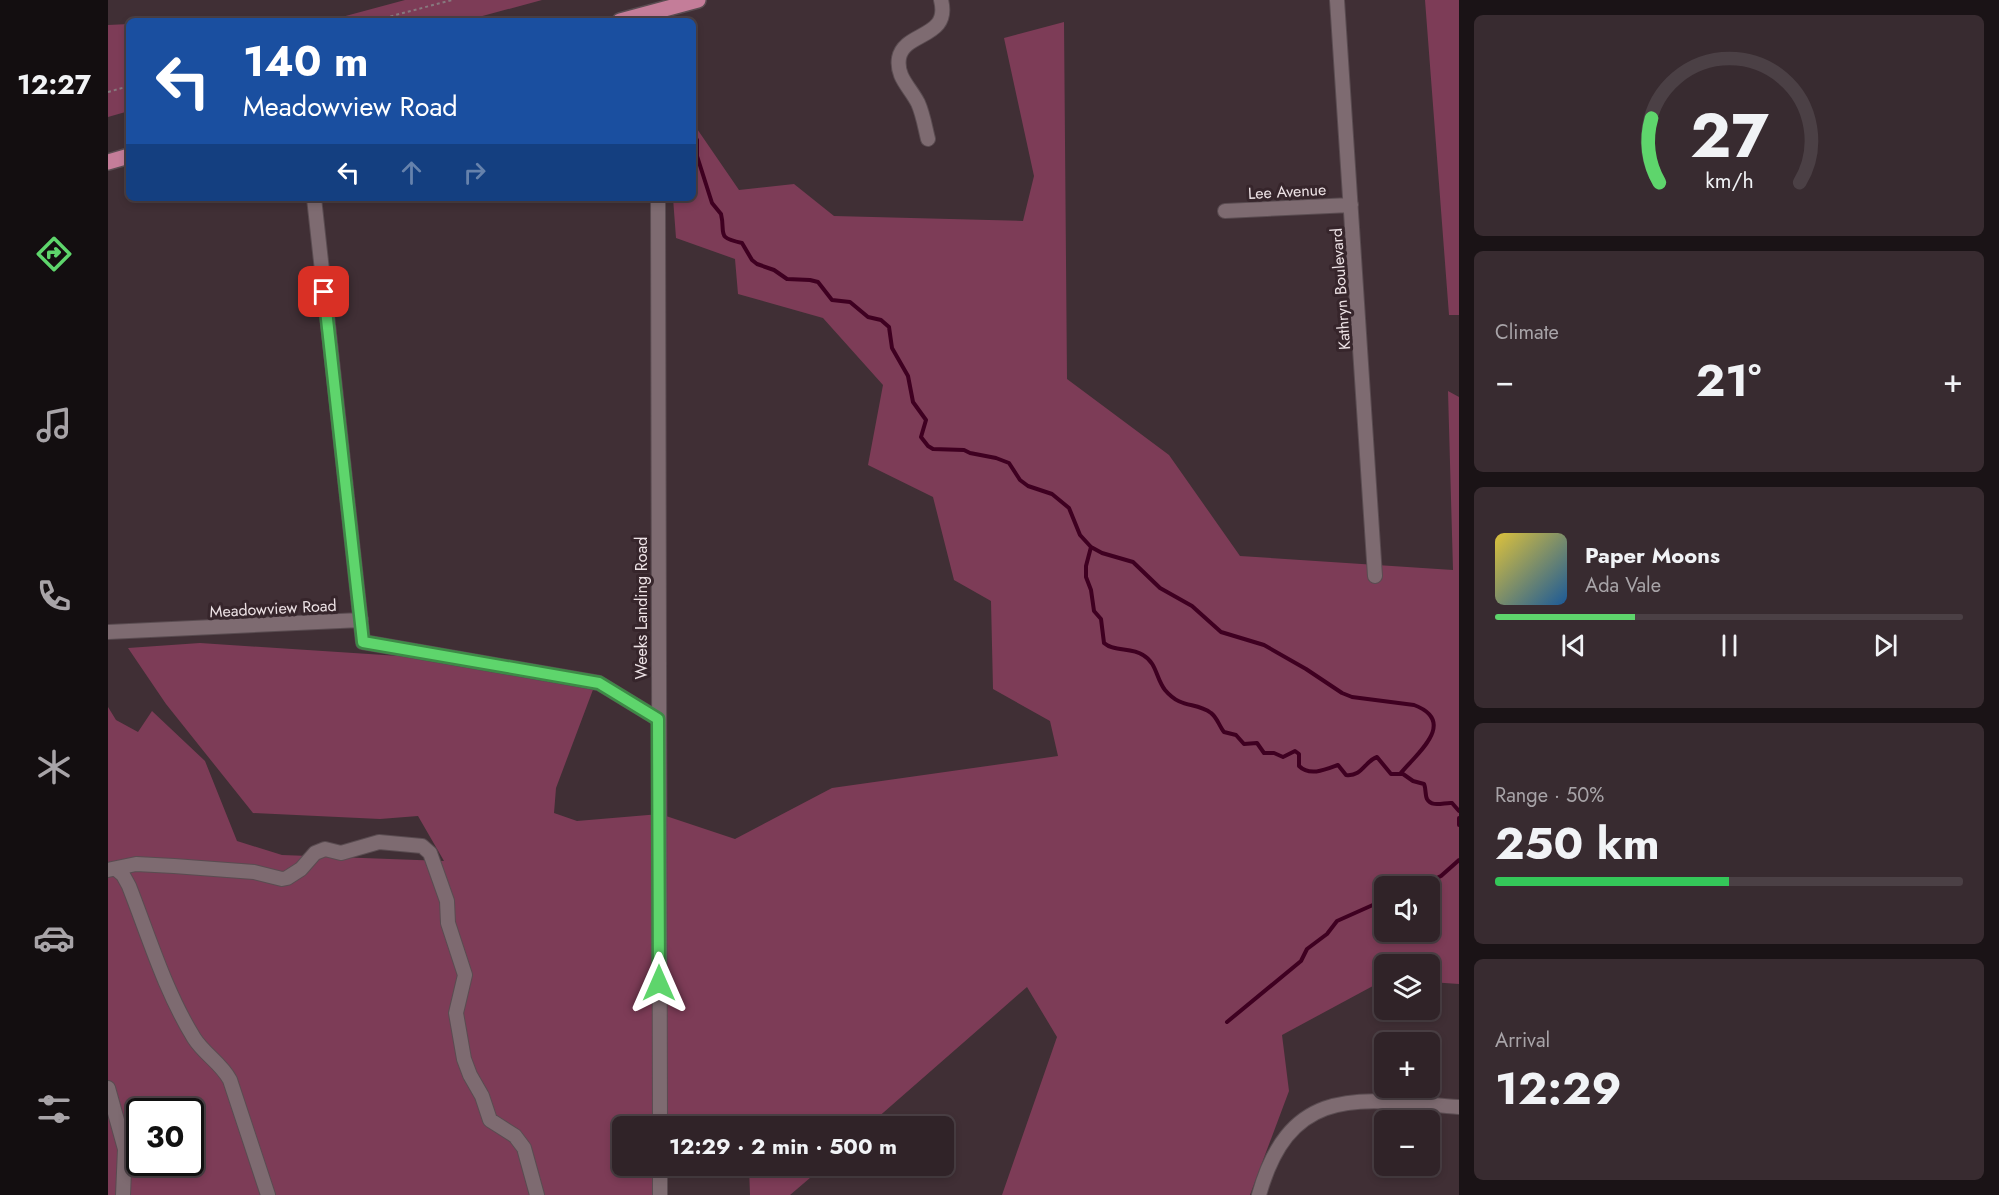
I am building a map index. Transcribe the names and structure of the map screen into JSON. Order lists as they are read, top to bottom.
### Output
{
  "streets": {
    "street": [
      "Lee Avenue",
      "Kathryn Boulevard",
      "Meadowview Road",
      "Weeks Landing Road"
    ]
  },
  "crossings": [
    ["Lee Avenue", "Kathryn Boulevard"],
    ["Meadowview Road", "Weeks Landing Road"]
  ],
  "page": {
    "tabs": "12:27",
    "turn": ["140 m", "Meadowview Road"],
    "tile": [
      "Climate",
      ["Range · 50%", "250 km"],
      ["Arrival", "12:29"]
    ],
    "heat": ["−", "21°", "+"],
    "song": ["Paper Moons", "Ada Vale"],
    "map_buttons": ["+", "−"],
    "limit": "30",
    "trip": "12:29 · 2 min · 500 m",
    "gauge": ["27", "km/h"]
  }
}
